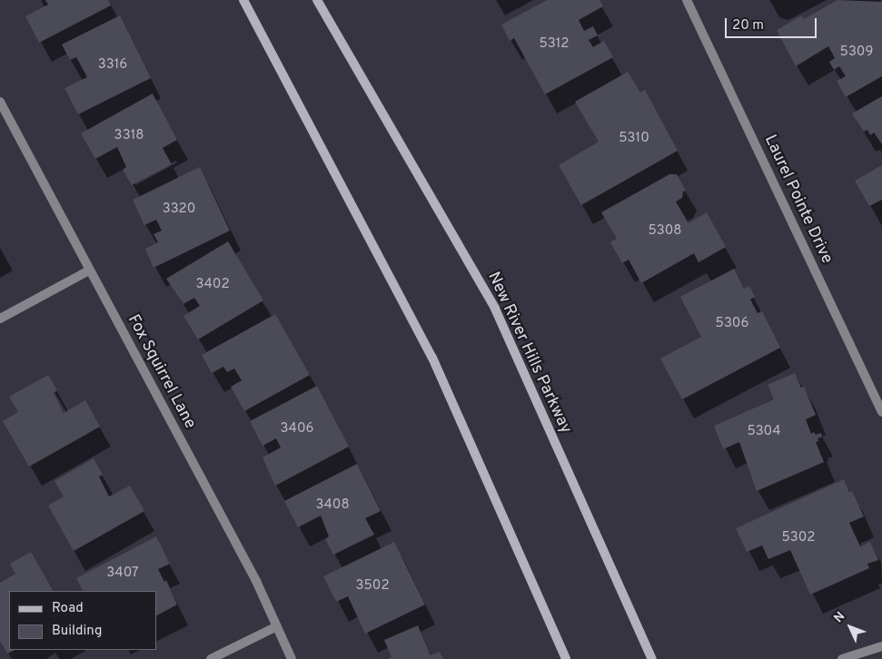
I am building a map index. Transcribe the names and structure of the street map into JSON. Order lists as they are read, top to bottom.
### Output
{
  "streets": {
    "street": ["Laurel Pointe Drive", "New River Hills Parkway", "Fox Squirrel Lane"]
  },
  "house_numbers": [
    "5312",
    "5309",
    "3316",
    "3318",
    "5310",
    "3320",
    "5308",
    "3402",
    "5306",
    "3406",
    "5304",
    "3408",
    "5302",
    "3407",
    "3502"
  ],
  "legend": ["Road", "Building"],
  "scale_bar": "20 m",
  "north": "top left"
}
